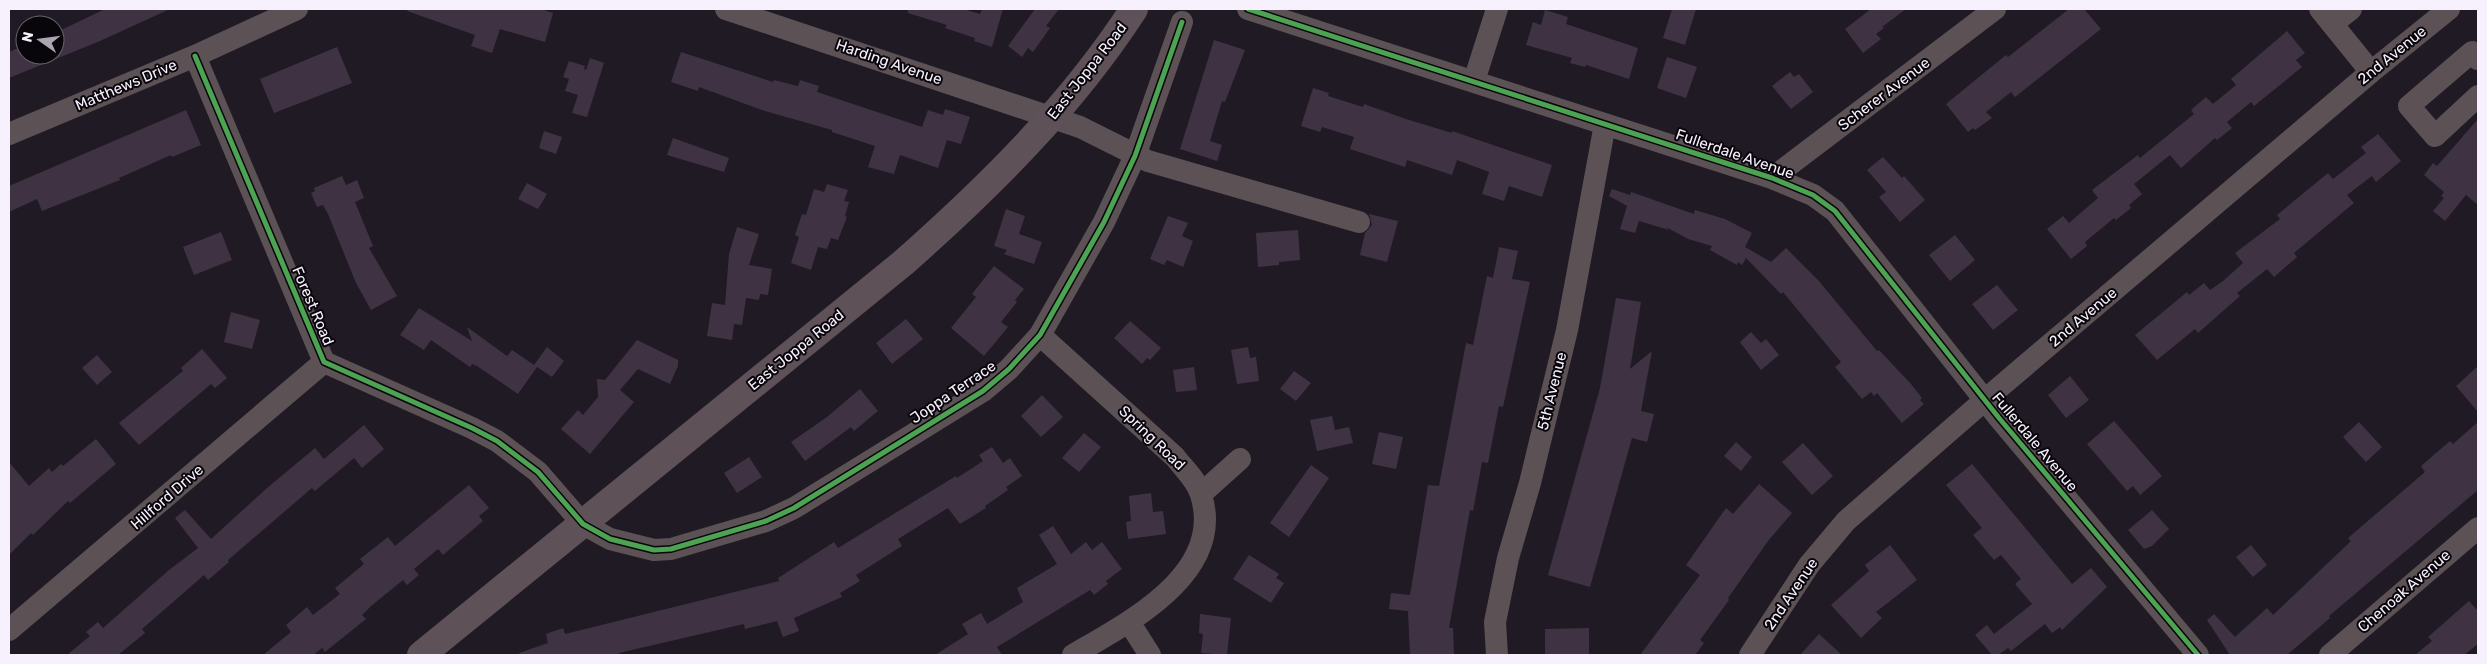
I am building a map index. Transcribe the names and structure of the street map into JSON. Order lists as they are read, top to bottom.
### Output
{
  "streets": {
    "main road": ["East Joppa Road"],
    "street": [
      "2nd Avenue",
      "Harding Avenue",
      "Matthews Drive",
      "Scherer Avenue",
      "Fullerdale Avenue",
      "Forest Road",
      "5th Avenue",
      "Joppa Terrace",
      "Spring Road",
      "Hillford Drive",
      "Chenoak Avenue"
    ]
  },
  "crossings": [
    ["2nd Avenue", "Fullerdale Avenue"],
    ["Harding Avenue", "East Joppa Road"],
    ["East Joppa Road", "Forest Road"],
    ["East Joppa Road", "Joppa Terrace"],
    ["Matthews Drive", "Forest Road"],
    ["Scherer Avenue", "Fullerdale Avenue"],
    ["Fullerdale Avenue", "5th Avenue"],
    ["Forest Road", "Joppa Terrace"],
    ["Forest Road", "Hillford Drive"],
    ["Joppa Terrace", "Spring Road"]
  ],
  "north": "left"
}
